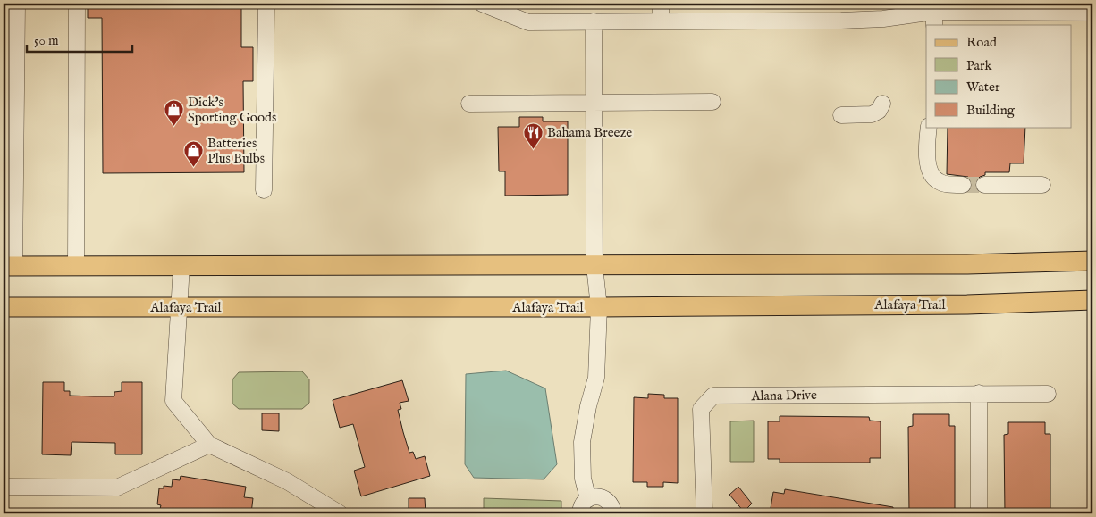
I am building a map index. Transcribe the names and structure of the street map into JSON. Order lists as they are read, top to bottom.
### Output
{
  "streets": {
    "main road": ["Alafaya Trail"],
    "street": ["Alana Drive"]
  },
  "places": {
    "shop": ["Dick's Sporting Goods", "Batteries Plus Bulbs"],
    "restaurant": ["Bahama Breeze"]
  },
  "legend": [
    "Road",
    "Park",
    "Water",
    "Building"
  ],
  "scale_bar": "50 m"
}
